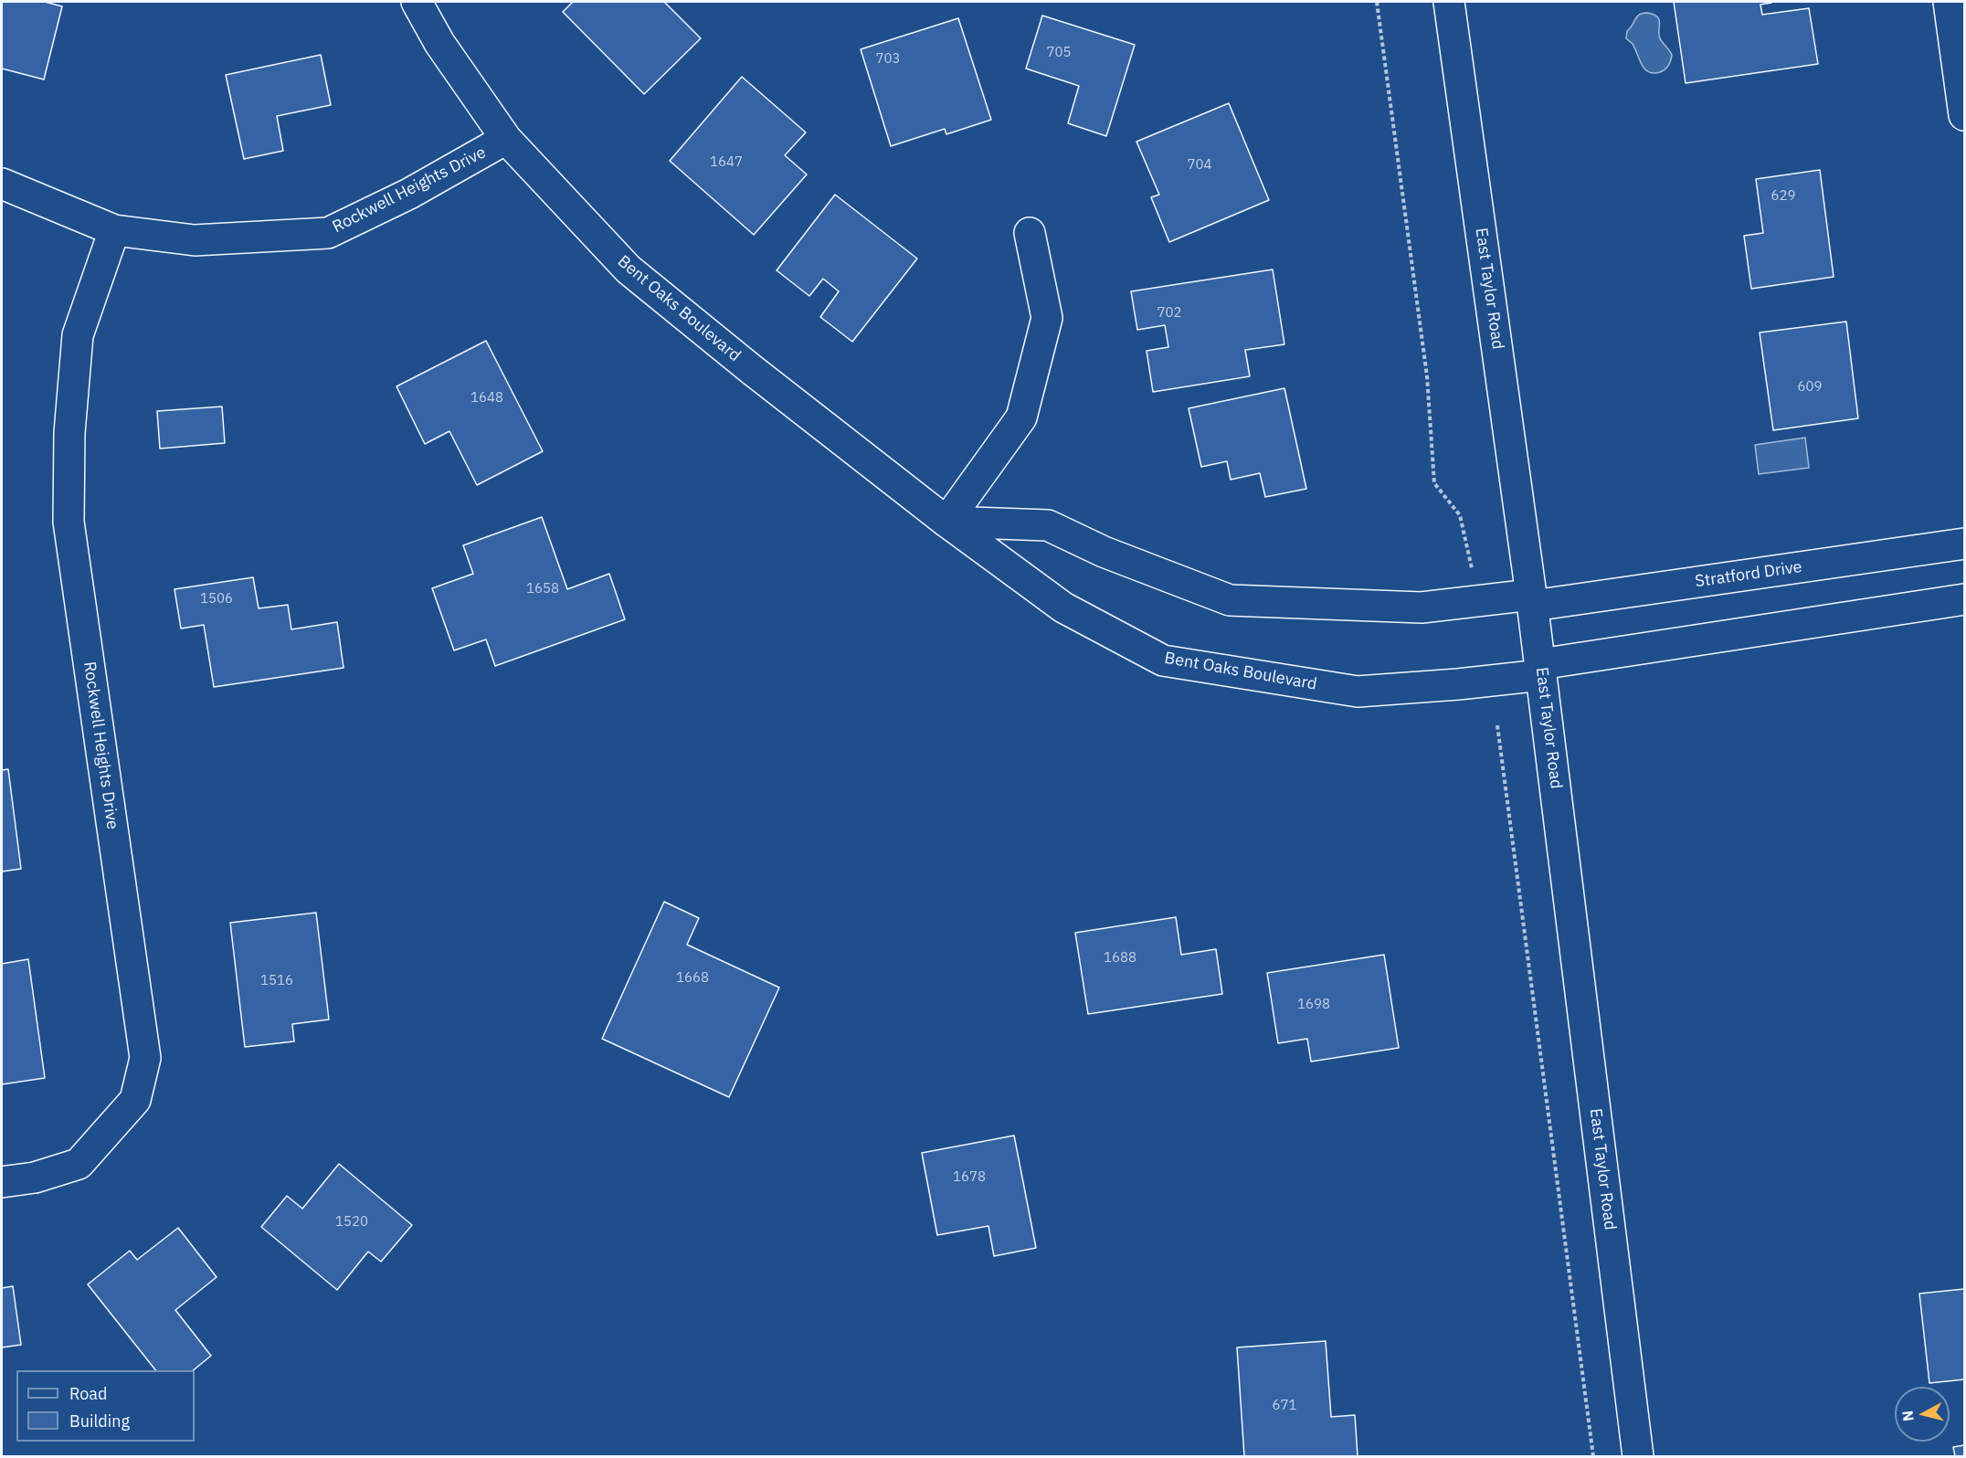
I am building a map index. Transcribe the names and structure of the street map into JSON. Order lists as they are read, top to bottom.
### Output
{
  "streets": {
    "street": [
      "Rockwell Heights Drive",
      "East Taylor Road",
      "Bent Oaks Boulevard",
      "Stratford Drive"
    ]
  },
  "crossings": [
    ["Rockwell Heights Drive", "Bent Oaks Boulevard"],
    ["East Taylor Road", "Bent Oaks Boulevard"],
    ["East Taylor Road", "Stratford Drive"]
  ],
  "house_numbers": [
    "705",
    "703",
    "1647",
    "704",
    "629",
    "702",
    "609",
    "1648",
    "1658",
    "1506",
    "1688",
    "1668",
    "1516",
    "1698",
    "1678",
    "1520",
    "671"
  ],
  "legend": ["Road", "Building"],
  "north": "left"
}
